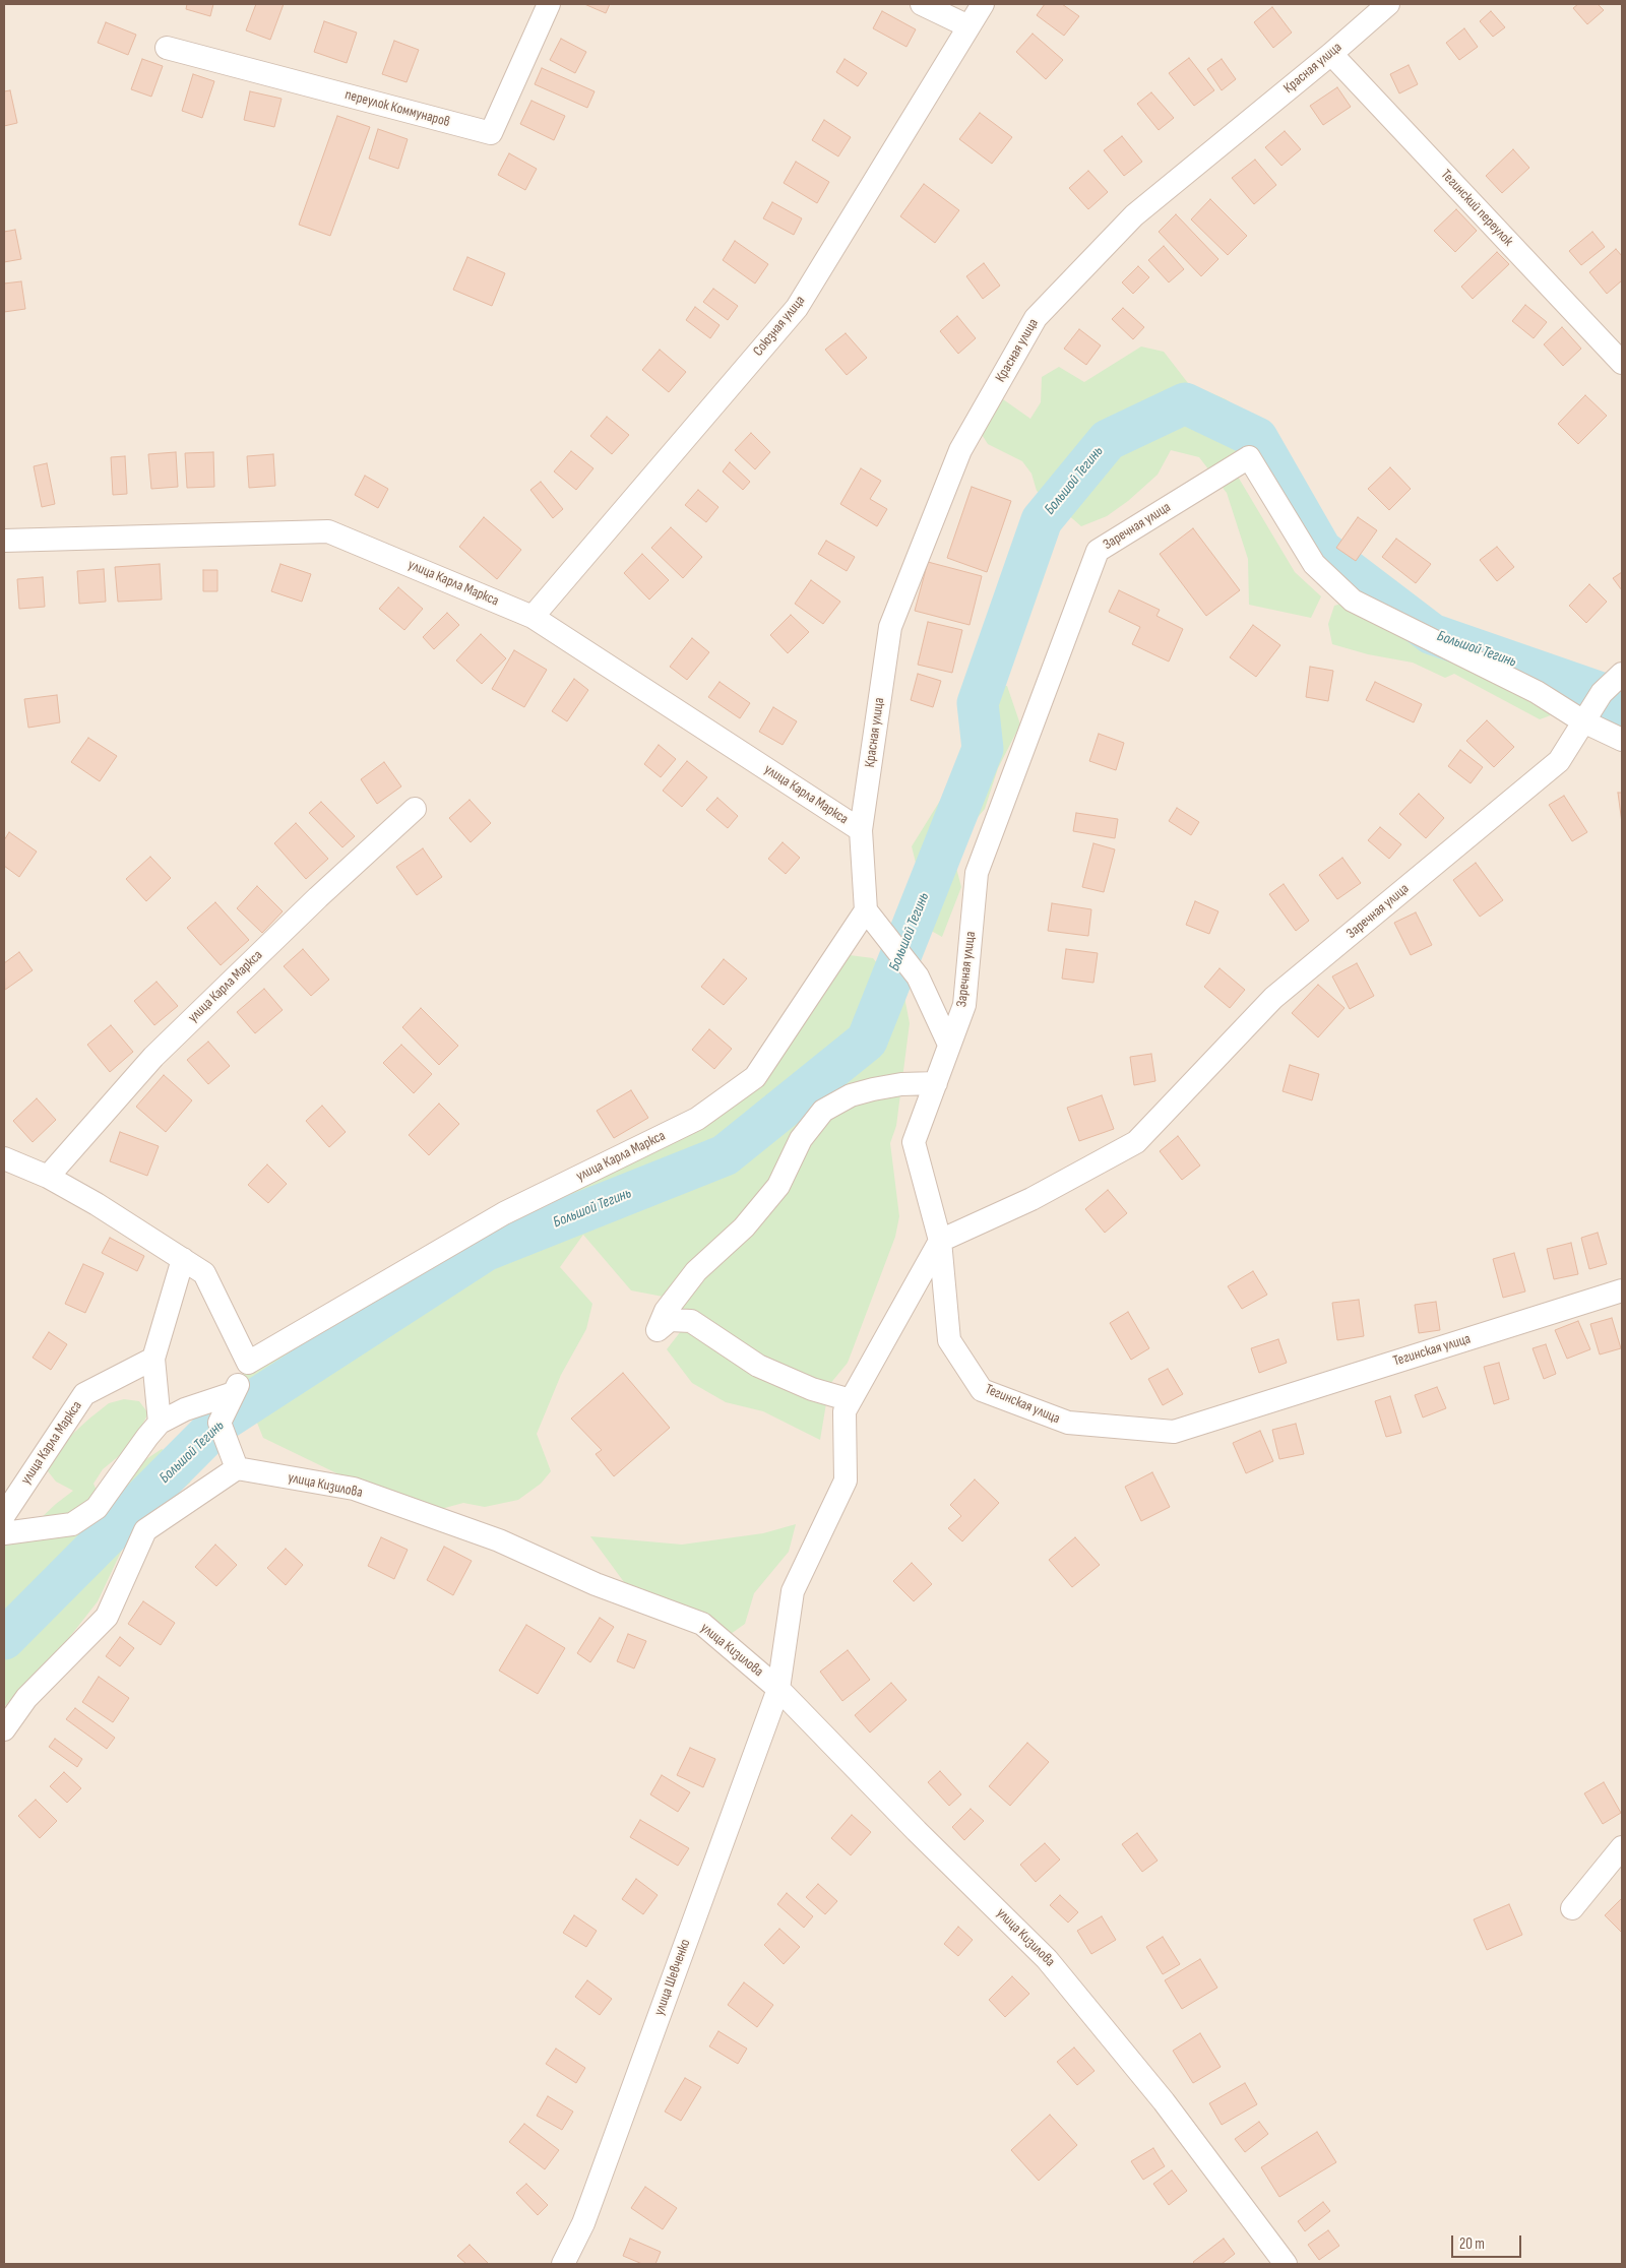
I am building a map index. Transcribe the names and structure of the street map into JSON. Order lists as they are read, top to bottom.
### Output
{
  "streets": {
    "street": [
      "Красная улица",
      "переулок Коммунаров",
      "Тегинский переулок",
      "Союзная улица",
      "Заречная улица",
      "улица Карла Маркса",
      "Тегинская улица",
      "улица Кизилова",
      "улица Шевченко"
    ]
  },
  "crossings": [
    ["Красная улица", "Тегинский переулок"],
    ["Красная улица", "улица Карла Маркса"],
    ["Союзная улица", "улица Карла Маркса"],
    ["Заречная улица", "Тегинская улица"],
    ["улица Кизилова", "улица Шевченко"]
  ],
  "water": ["Большой Тегинь"],
  "scale_bar": "20 m"
}
